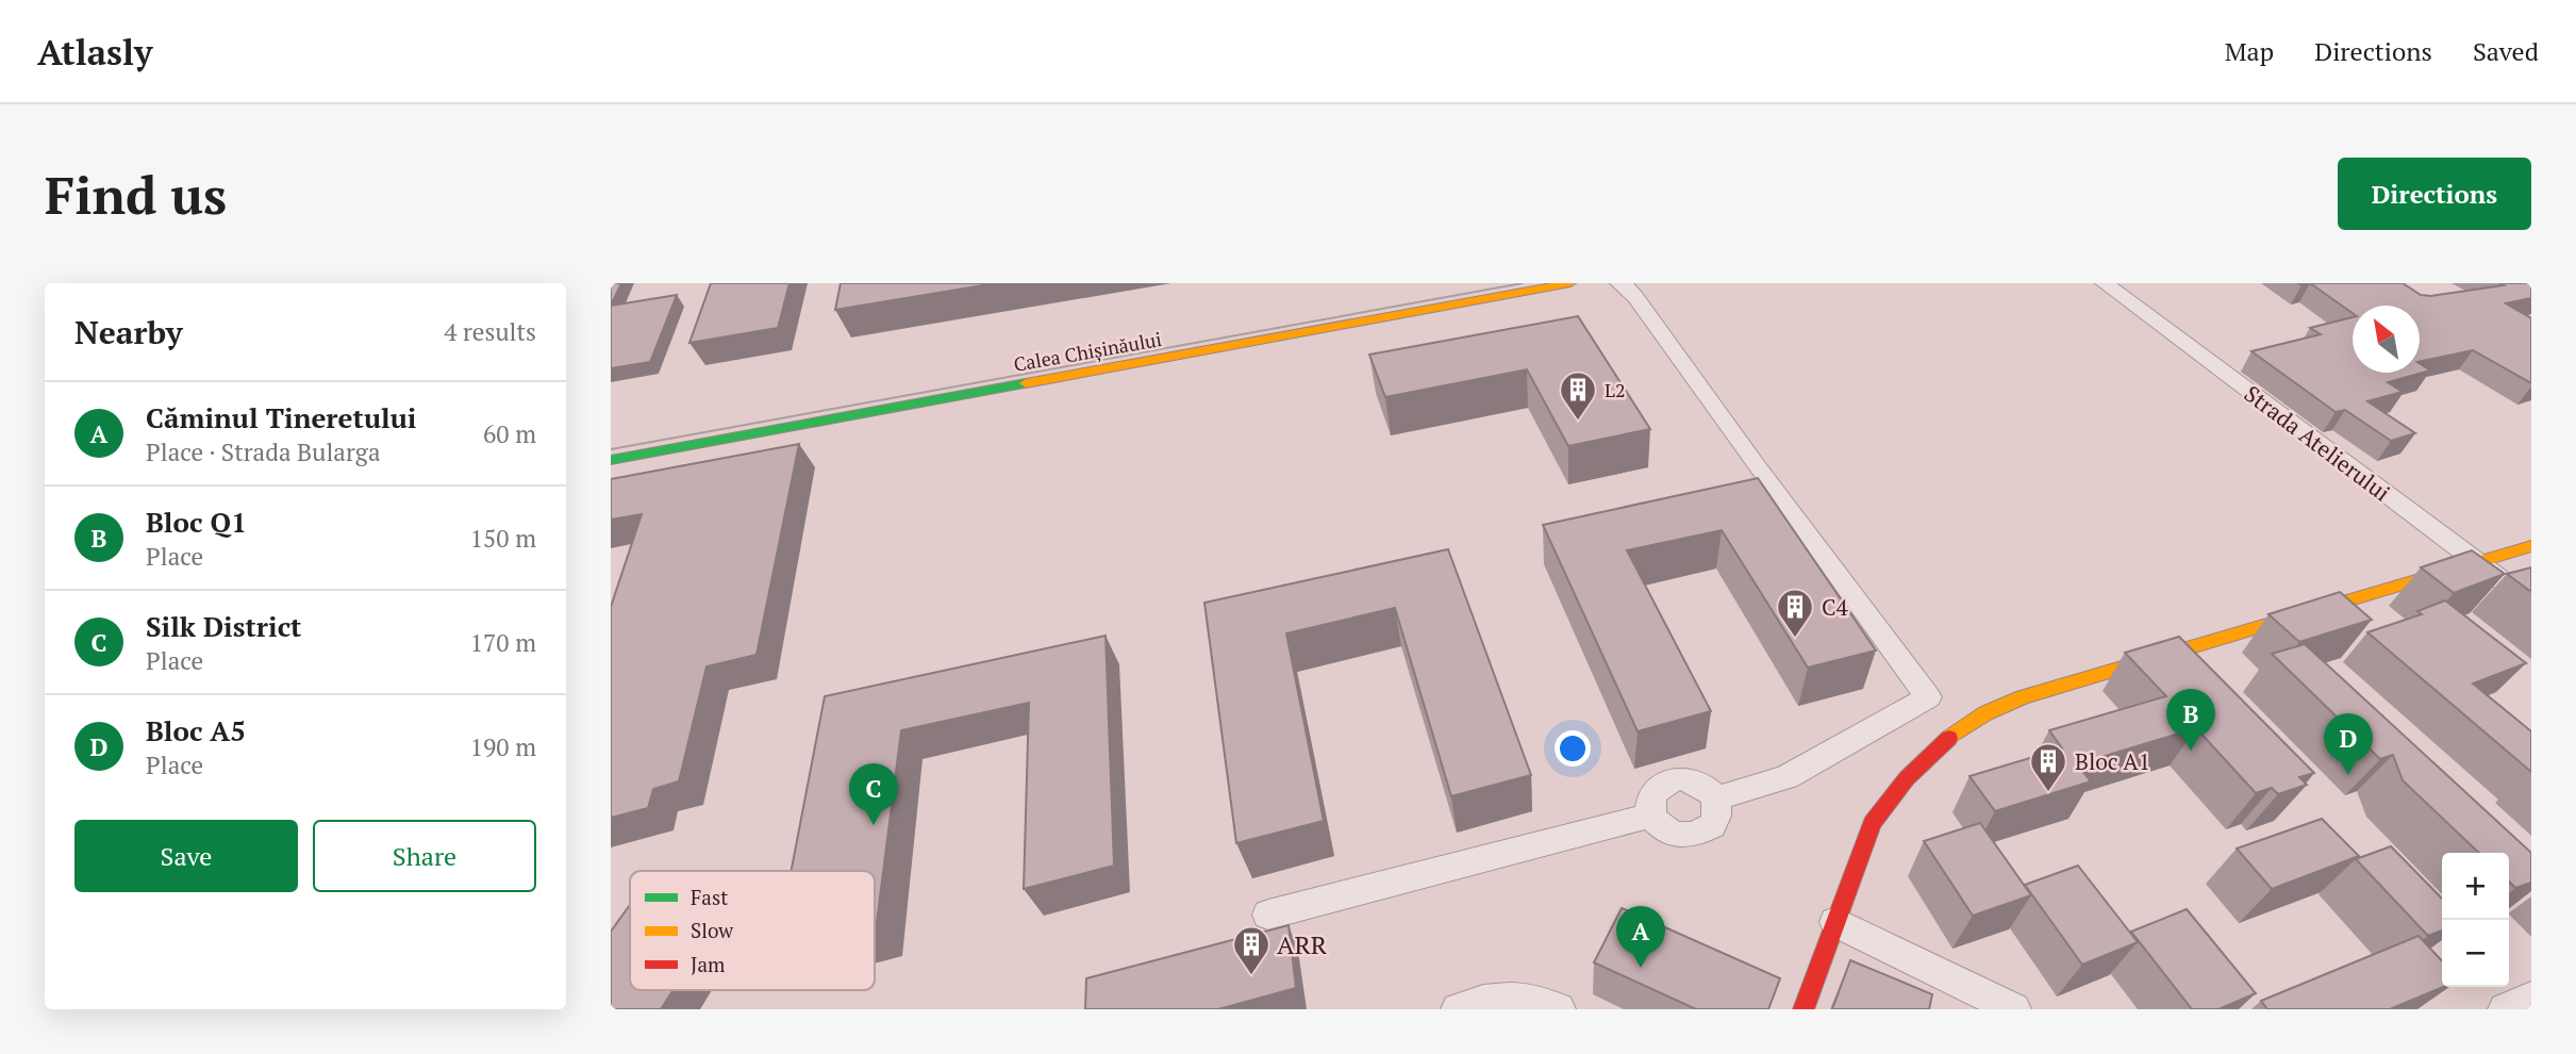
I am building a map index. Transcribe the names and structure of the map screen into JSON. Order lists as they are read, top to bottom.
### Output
{
  "streets": {
    "main road": ["Calea Chișinăului"],
    "street": ["Strada Atelierului"]
  },
  "places": {
    "building": [
      "L2",
      "C4",
      "Bloc A1",
      "ARR"
    ]
  },
  "legend": ["Fast", "Slow", "Jam"],
  "north": "top left",
  "page": {
    "header": "Atlasly",
    "nav": ["Map", "Directions", "Saved"],
    "buttons": [
      "Directions",
      ["Save", "Share"]
    ],
    "title": "Find us",
    "heading": ["Nearby", "4 results"],
    "list": [
      {
        "mark": "A",
        "name": "Căminul Tineretului",
        "note": "Place · Strada Bularga",
        "value": "60 m"
      },
      {
        "mark": "B",
        "name": "Bloc Q1",
        "note": "Place",
        "value": "150 m"
      },
      {
        "mark": "C",
        "name": "Silk District",
        "note": "Place",
        "value": "170 m"
      },
      {
        "mark": "D",
        "name": "Bloc A5",
        "note": "Place",
        "value": "190 m"
      }
    ],
    "pins": [
      "B",
      "D",
      "C",
      "A"
    ],
    "map_buttons": ["+", "−"]
  }
}
